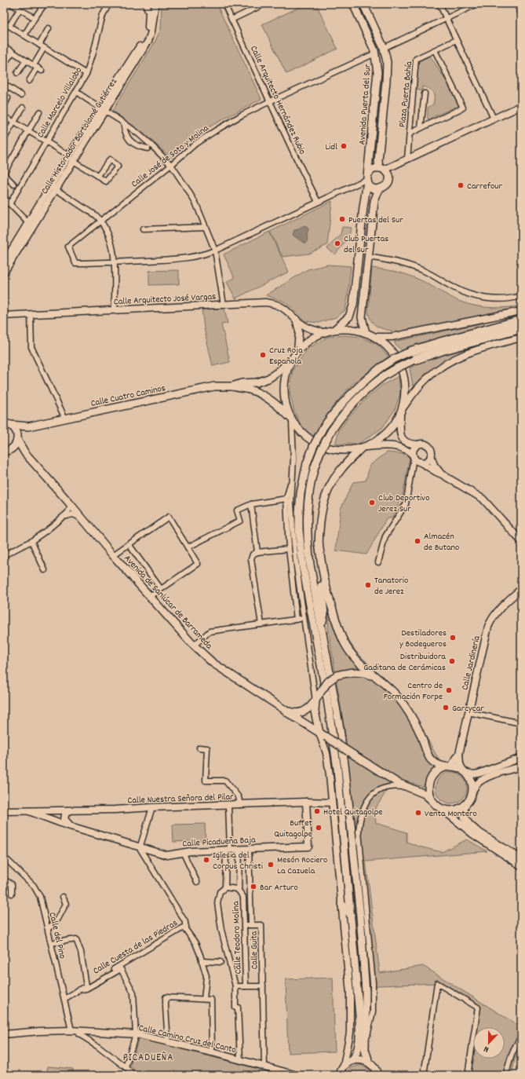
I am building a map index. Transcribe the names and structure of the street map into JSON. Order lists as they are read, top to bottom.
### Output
{
  "streets": {
    "main road": ["Avenida Puerta del Sur", "Calle Cuatro Caminos", "Avenida de Sanlúcar de Barrameda"],
    "street": [
      "Plaza Puerta Bahía",
      "Calle Arquitecto Hernández Rubio",
      "Calle Marcelo Villalobo",
      "Calle Historiador Bartolomé Gutiérrez",
      "Calle José de Soto y Molina",
      "Calle Arquitecto José Vargas",
      "Calle Jardinería",
      "Calle Nuestra Señora del Pilar",
      "Calle Picadueña Baja",
      "Calle del Pino",
      "Calle Teodoro Molina",
      "Calle Cuesta de las Piedras",
      "Calle Guita",
      "Calle Camino Cruz del Canto"
    ]
  },
  "crossings": [
    ["Calle Arquitecto Hernández Rubio", "Calle José de Soto y Molina"],
    ["Avenida Puerta del Sur", "Calle José de Soto y Molina"],
    ["Calle Cuatro Caminos", "Avenida de Sanlúcar de Barrameda"],
    ["Avenida de Sanlúcar de Barrameda", "Calle Jardinería"],
    ["Calle Nuestra Señora del Pilar", "Calle Picadueña Baja"],
    ["Calle Picadueña Baja", "Calle Teodoro Molina"],
    ["Calle Picadueña Baja", "Calle Cuesta de las Piedras"],
    ["Calle Picadueña Baja", "Calle Guita"],
    ["Calle del Pino", "Calle Cuesta de las Piedras"],
    ["Calle del Pino", "Calle Camino Cruz del Canto"],
    ["Calle Teodoro Molina", "Calle Guita"]
  ],
  "districts": ["PICADUEÑA"],
  "places": [
    "Lidl",
    "Carrefour",
    "Puertas del Sur",
    "Club Puertas del Sur",
    "Cruz Roja Española",
    "Club Deportivo Jerez Sur",
    "Almacén de Butano",
    "Tanatorio de Jerez",
    "Destiladores y Bodegueros",
    "Distribuidora Gaditana de Cerámicas",
    "Centro de Formación Forpe",
    "Garcycar",
    "Hotel Quitagolpe",
    "Venta Montero",
    "Buffet Quitagolpe",
    "Iglesia del Corpus Christi",
    "Mesón Rociero La Cazuela",
    "Bar Arturo"
  ],
  "north": "bottom"
}
